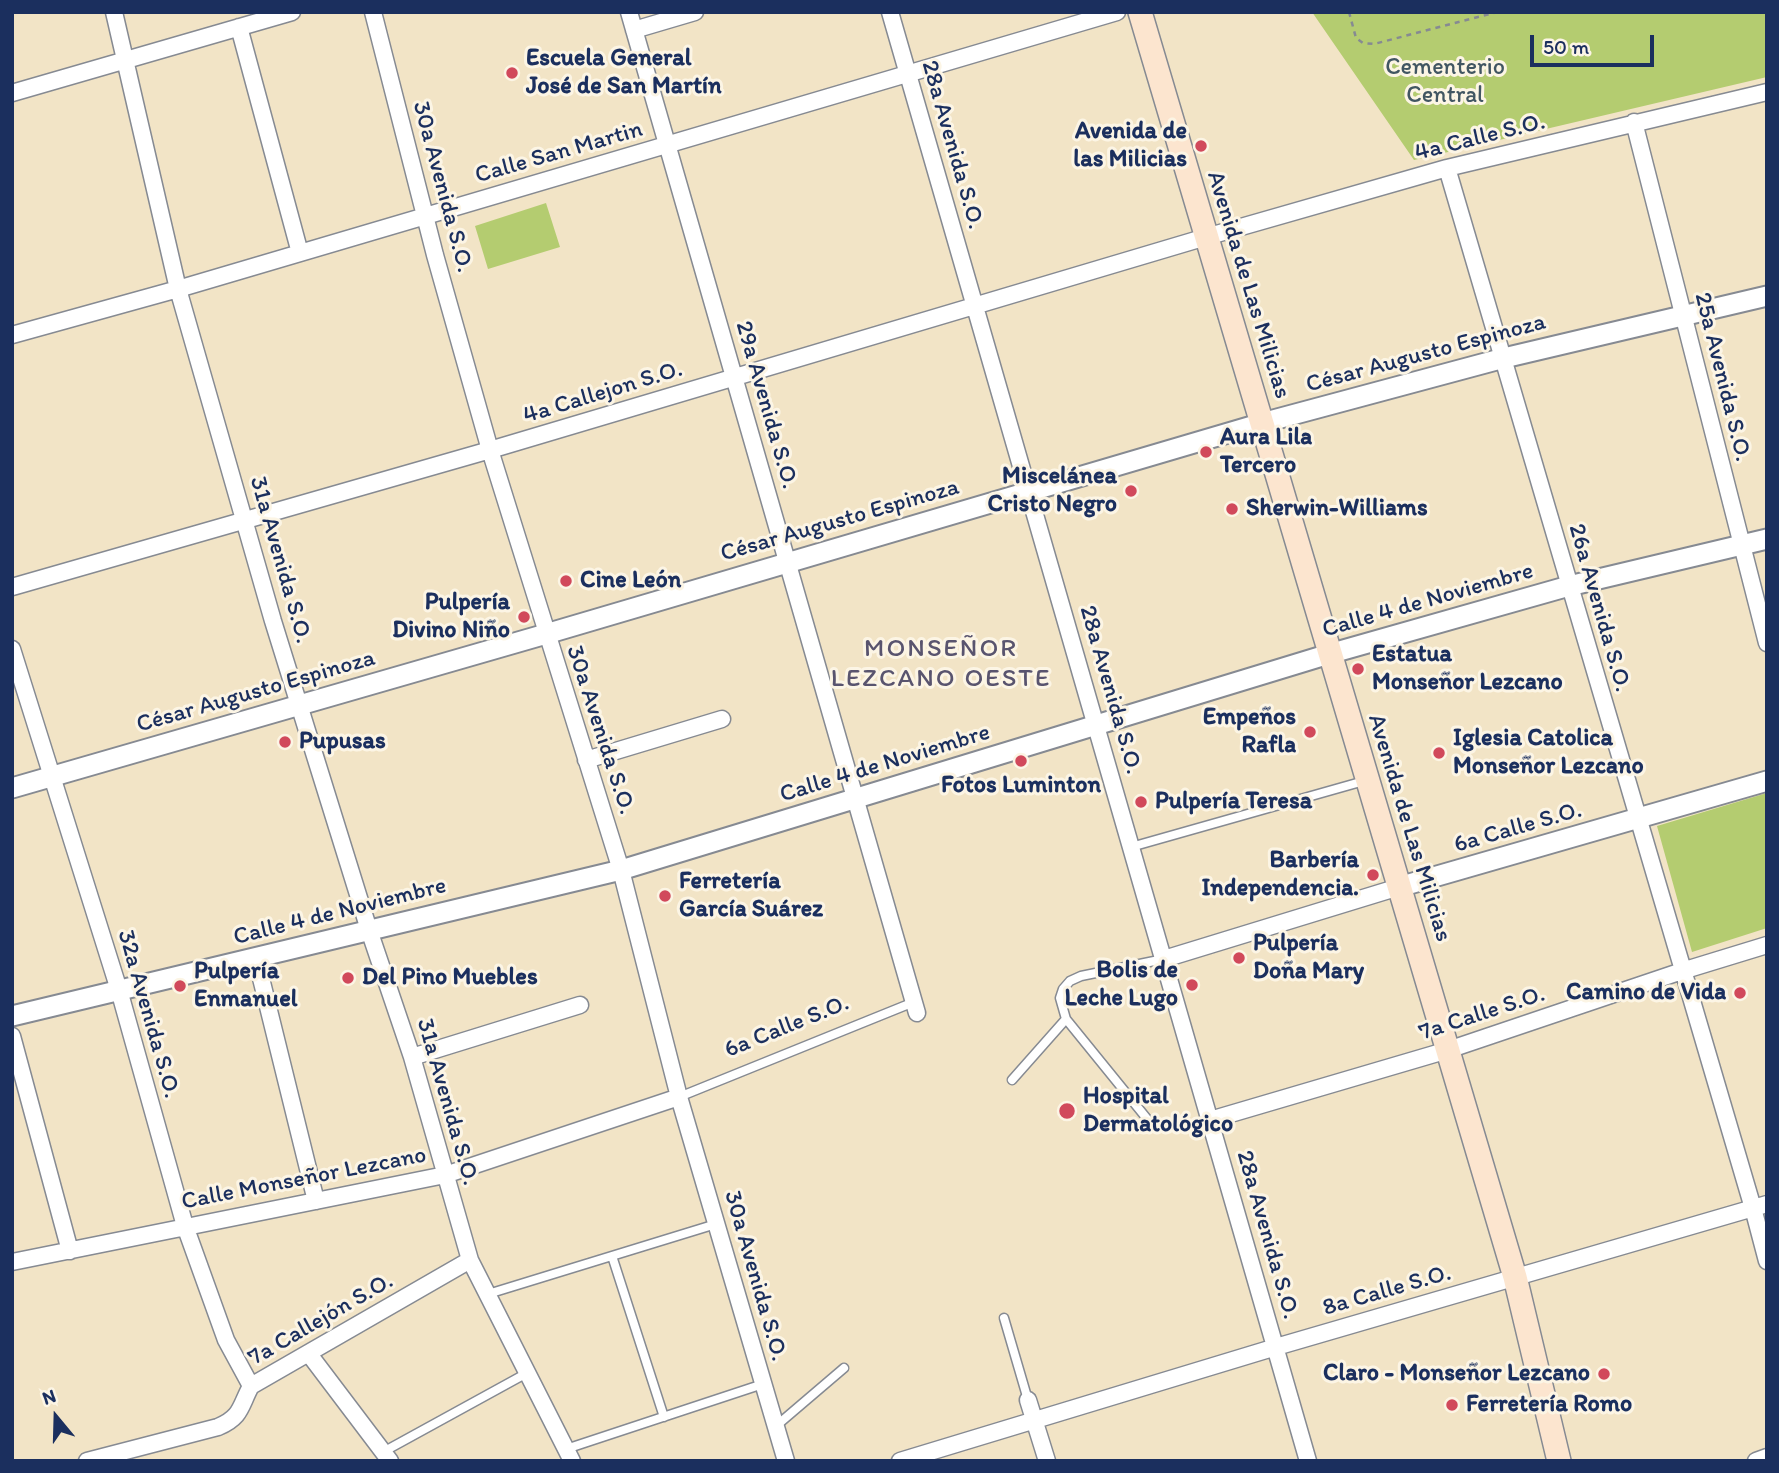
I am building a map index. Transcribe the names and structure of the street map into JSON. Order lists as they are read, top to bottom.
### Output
{
  "streets": {
    "main road": ["Avenida de Las Milicias"],
    "street": [
      "4a Calle S.O.",
      "28a Avenida S.O.",
      "Calle San Martin",
      "30a Avenida S.O.",
      "César Augusto Espinoza",
      "25a Avenida S.O.",
      "4a Callejon S.O.",
      "29a Avenida S.O.",
      "31a Avenida S.O.",
      "Calle 4 de Noviembre",
      "26a Avenida S.O.",
      "6a Calle S.O.",
      "32a Avenida S.O.",
      "7a Calle S.O.",
      "Calle Monseñor Lezcano",
      "8a Calle S.O.",
      "7a Callejón S.O."
    ]
  },
  "crossings": [
    ["4a Calle S.O.", "Avenida de Las Milicias"],
    ["4a Calle S.O.", "25a Avenida S.O."],
    ["4a Calle S.O.", "4a Callejon S.O."],
    ["4a Calle S.O.", "26a Avenida S.O."],
    ["28a Avenida S.O.", "Calle San Martin"],
    ["28a Avenida S.O.", "César Augusto Espinoza"],
    ["28a Avenida S.O.", "4a Callejon S.O."],
    ["28a Avenida S.O.", "Calle 4 de Noviembre"],
    ["28a Avenida S.O.", "6a Calle S.O."],
    ["28a Avenida S.O.", "7a Calle S.O."],
    ["28a Avenida S.O.", "8a Calle S.O."],
    ["Calle San Martin", "30a Avenida S.O."],
    ["Calle San Martin", "29a Avenida S.O."],
    ["Calle San Martin", "31a Avenida S.O."],
    ["30a Avenida S.O.", "César Augusto Espinoza"],
    ["30a Avenida S.O.", "4a Callejon S.O."],
    ["30a Avenida S.O.", "Calle 4 de Noviembre"],
    ["30a Avenida S.O.", "6a Calle S.O."],
    ["30a Avenida S.O.", "Calle Monseñor Lezcano"],
    ["Avenida de Las Milicias", "César Augusto Espinoza"],
    ["Avenida de Las Milicias", "4a Callejon S.O."],
    ["Avenida de Las Milicias", "Calle 4 de Noviembre"],
    ["Avenida de Las Milicias", "6a Calle S.O."],
    ["Avenida de Las Milicias", "7a Calle S.O."],
    ["Avenida de Las Milicias", "8a Calle S.O."],
    ["César Augusto Espinoza", "25a Avenida S.O."],
    ["César Augusto Espinoza", "29a Avenida S.O."],
    ["César Augusto Espinoza", "31a Avenida S.O."],
    ["César Augusto Espinoza", "26a Avenida S.O."],
    ["César Augusto Espinoza", "32a Avenida S.O."],
    ["25a Avenida S.O.", "Calle 4 de Noviembre"],
    ["4a Callejon S.O.", "29a Avenida S.O."],
    ["4a Callejon S.O.", "31a Avenida S.O."],
    ["29a Avenida S.O.", "Calle 4 de Noviembre"],
    ["29a Avenida S.O.", "6a Calle S.O."],
    ["31a Avenida S.O.", "Calle 4 de Noviembre"],
    ["31a Avenida S.O.", "Calle Monseñor Lezcano"],
    ["31a Avenida S.O.", "7a Callejón S.O."],
    ["Calle 4 de Noviembre", "26a Avenida S.O."],
    ["Calle 4 de Noviembre", "32a Avenida S.O."],
    ["26a Avenida S.O.", "6a Calle S.O."],
    ["26a Avenida S.O.", "7a Calle S.O."],
    ["26a Avenida S.O.", "8a Calle S.O."],
    ["6a Calle S.O.", "Calle Monseñor Lezcano"],
    ["32a Avenida S.O.", "Calle Monseñor Lezcano"],
    ["32a Avenida S.O.", "7a Callejón S.O."]
  ],
  "districts": ["MONSEÑOR LEZCANO OESTE"],
  "parks": ["Cementerio Central"],
  "places": [
    "Escuela General José de San Martín",
    "Avenida de las Milicias",
    "Aura Lila Tercero",
    "Miscelánea Cristo Negro",
    "Sherwin-Williams",
    "Cine León",
    "Pulpería Divino Niño",
    "Estatua Monseñor Lezcano",
    "Empeños Rafla",
    "Pupusas",
    "Iglesia Catolica Monseñor Lezcano",
    "Fotos Luminton",
    "Pulpería Teresa",
    "Barbería Independencia.",
    "Ferretería García Suárez",
    "Pulpería Doña Mary",
    "Del Pino Muebles",
    "Bolis de Leche Lugo",
    "Pulpería Enmanuel",
    "Camino de Vida",
    "Hospital Dermatológico",
    "Claro - Monseñor Lezcano",
    "Ferretería Romo"
  ],
  "scale_bar": "50 m",
  "north": "top"
}
